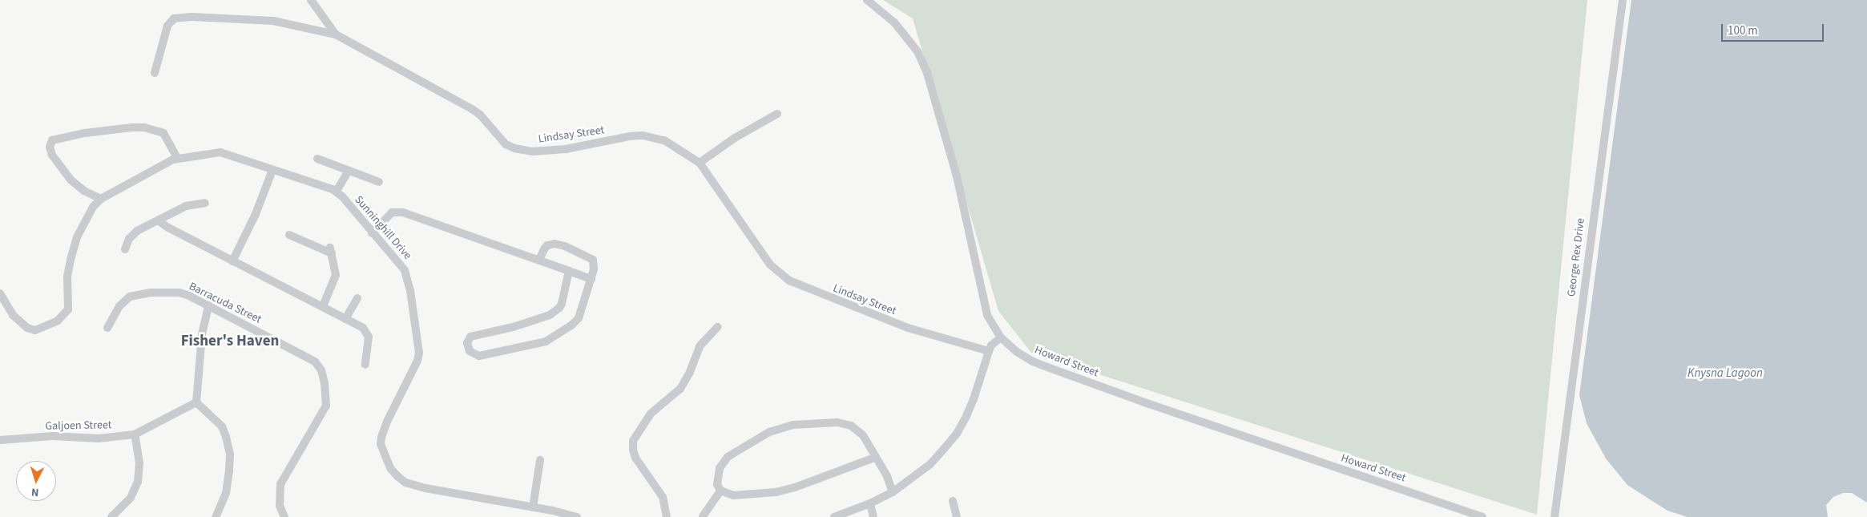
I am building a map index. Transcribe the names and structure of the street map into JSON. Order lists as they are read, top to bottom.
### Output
{
  "streets": {
    "street": [
      "Lindsay Street",
      "Sunninghill Drive",
      "George Rex Drive",
      "Barracuda Street",
      "Howard Street",
      "Galjoen Street"
    ]
  },
  "districts": ["Fisher's Haven"],
  "water": ["Knysna Lagoon"],
  "scale_bar": "100 m",
  "north": "bottom"
}
